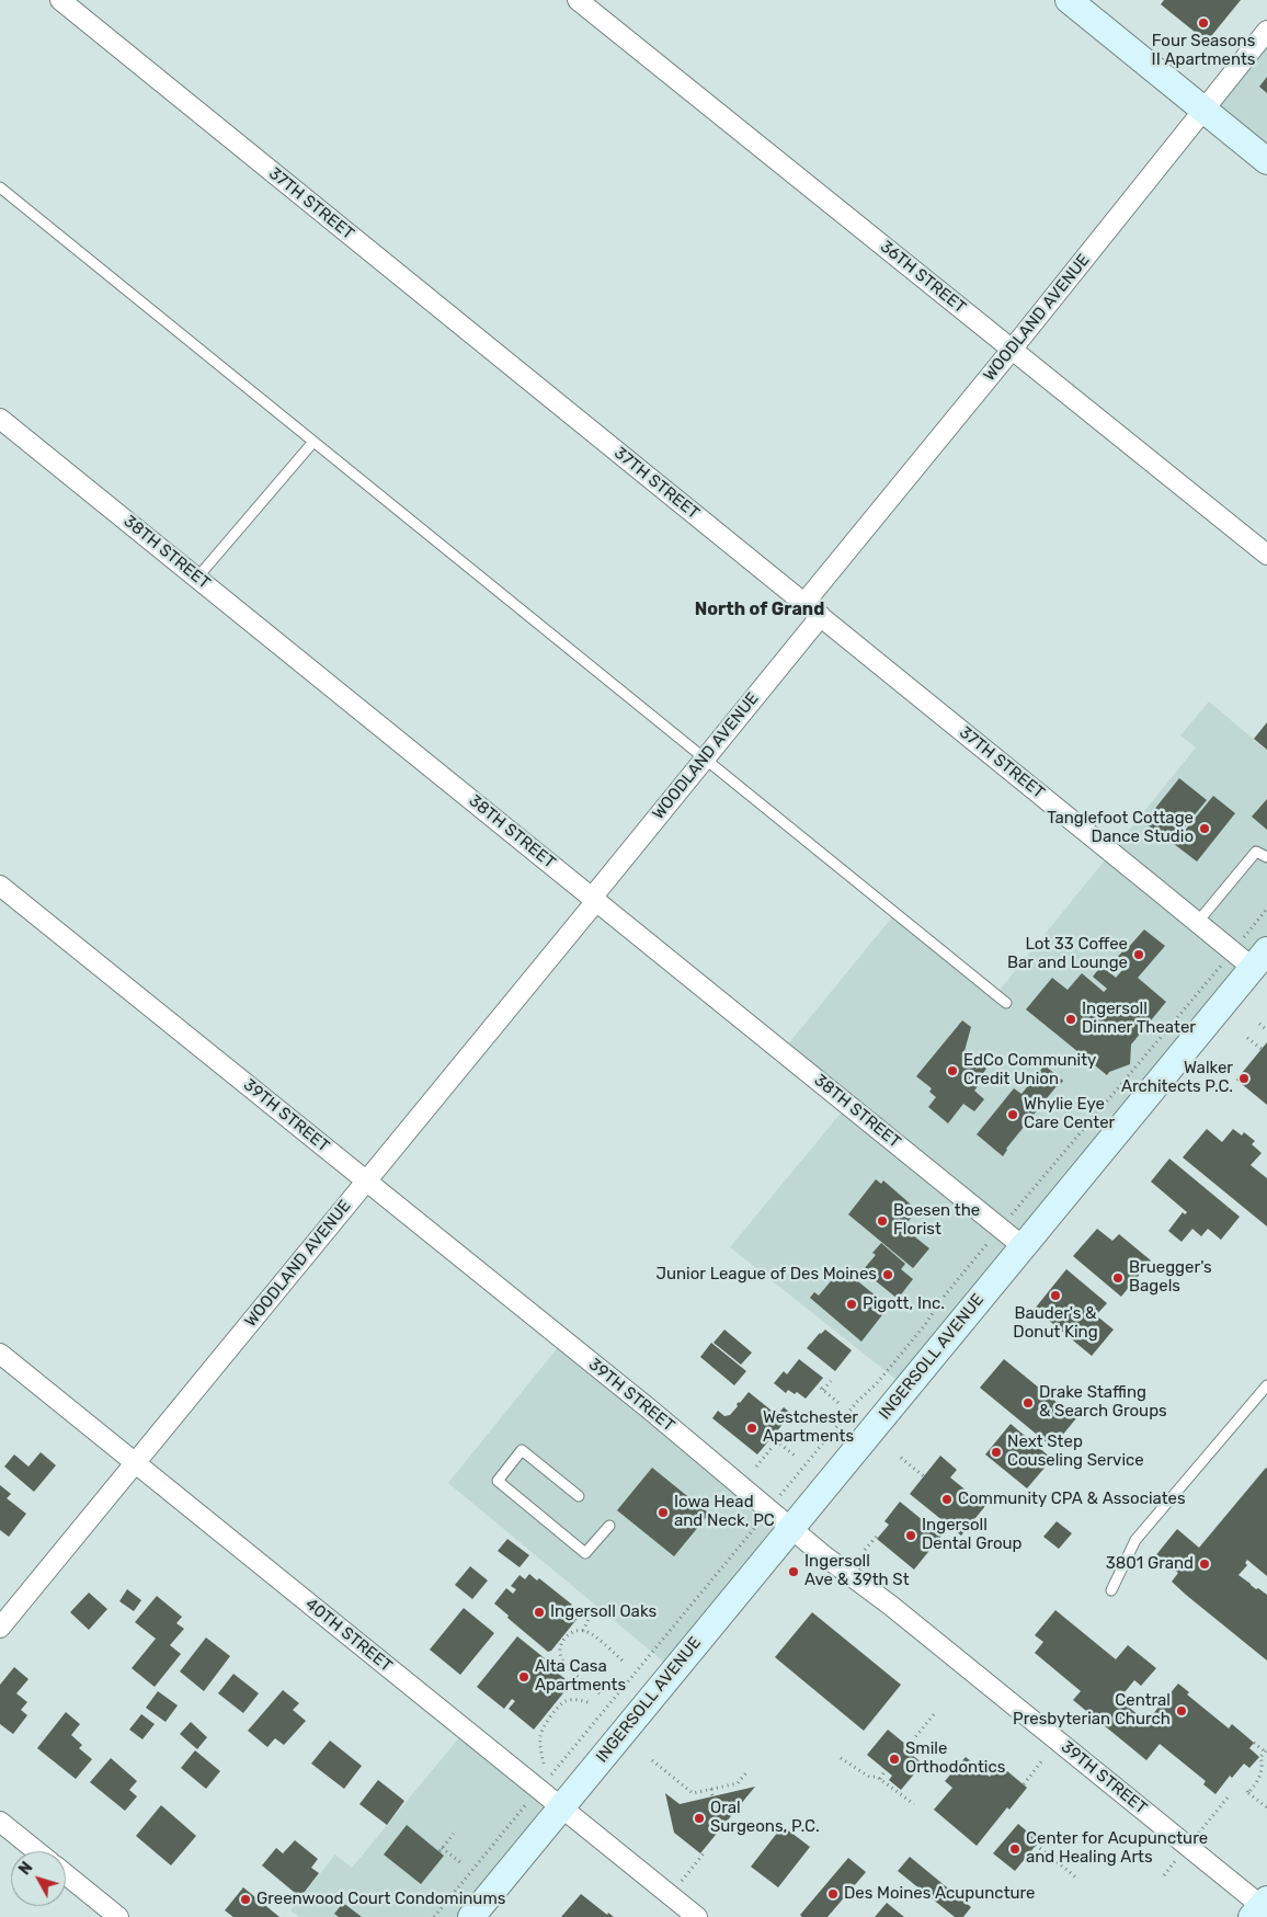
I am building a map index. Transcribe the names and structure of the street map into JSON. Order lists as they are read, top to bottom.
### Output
{
  "streets": {
    "main road": ["INGERSOLL AVENUE"],
    "street": [
      "37TH STREET",
      "36TH STREET",
      "WOODLAND AVENUE",
      "38TH STREET",
      "39TH STREET",
      "40TH STREET"
    ]
  },
  "crossings": [
    ["37TH STREET", "WOODLAND AVENUE"],
    ["37TH STREET", "INGERSOLL AVENUE"],
    ["36TH STREET", "WOODLAND AVENUE"],
    ["WOODLAND AVENUE", "38TH STREET"],
    ["WOODLAND AVENUE", "39TH STREET"],
    ["WOODLAND AVENUE", "40TH STREET"],
    ["38TH STREET", "INGERSOLL AVENUE"],
    ["39TH STREET", "INGERSOLL AVENUE"],
    ["INGERSOLL AVENUE", "40TH STREET"]
  ],
  "districts": ["North of Grand"],
  "places": [
    "Four Seasons II Apartments",
    "Tanglefoot Cottage Dance Studio",
    "Lot 33 Coffee Bar and Lounge",
    "Ingersoll Dinner Theater",
    "EdCo Community Credit Union",
    "Walker Architects P.C.",
    "Whylie Eye Care Center",
    "Boesen the Florist",
    "Junior League of Des Moines",
    "Bruegger's Bagels",
    "Bauder's & Donut King",
    "Pigott, Inc.",
    "Drake Staffing & Search Groups",
    "Westchester Apartments",
    "Next Step Couseling Service",
    "Community CPA & Associates",
    "Iowa Head and Neck, PC",
    "Ingersoll Dental Group",
    "3801 Grand",
    "Ingersoll Ave & 39th St",
    "Ingersoll Oaks",
    "Alta Casa Apartments",
    "Central Presbyterian Church",
    "Smile Orthodontics",
    "Oral Surgeons, P.C.",
    "Center for Acupuncture and Healing Arts",
    "Des Moines Acupuncture",
    "Greenwood Court Condominums"
  ],
  "north": "top left"
}
